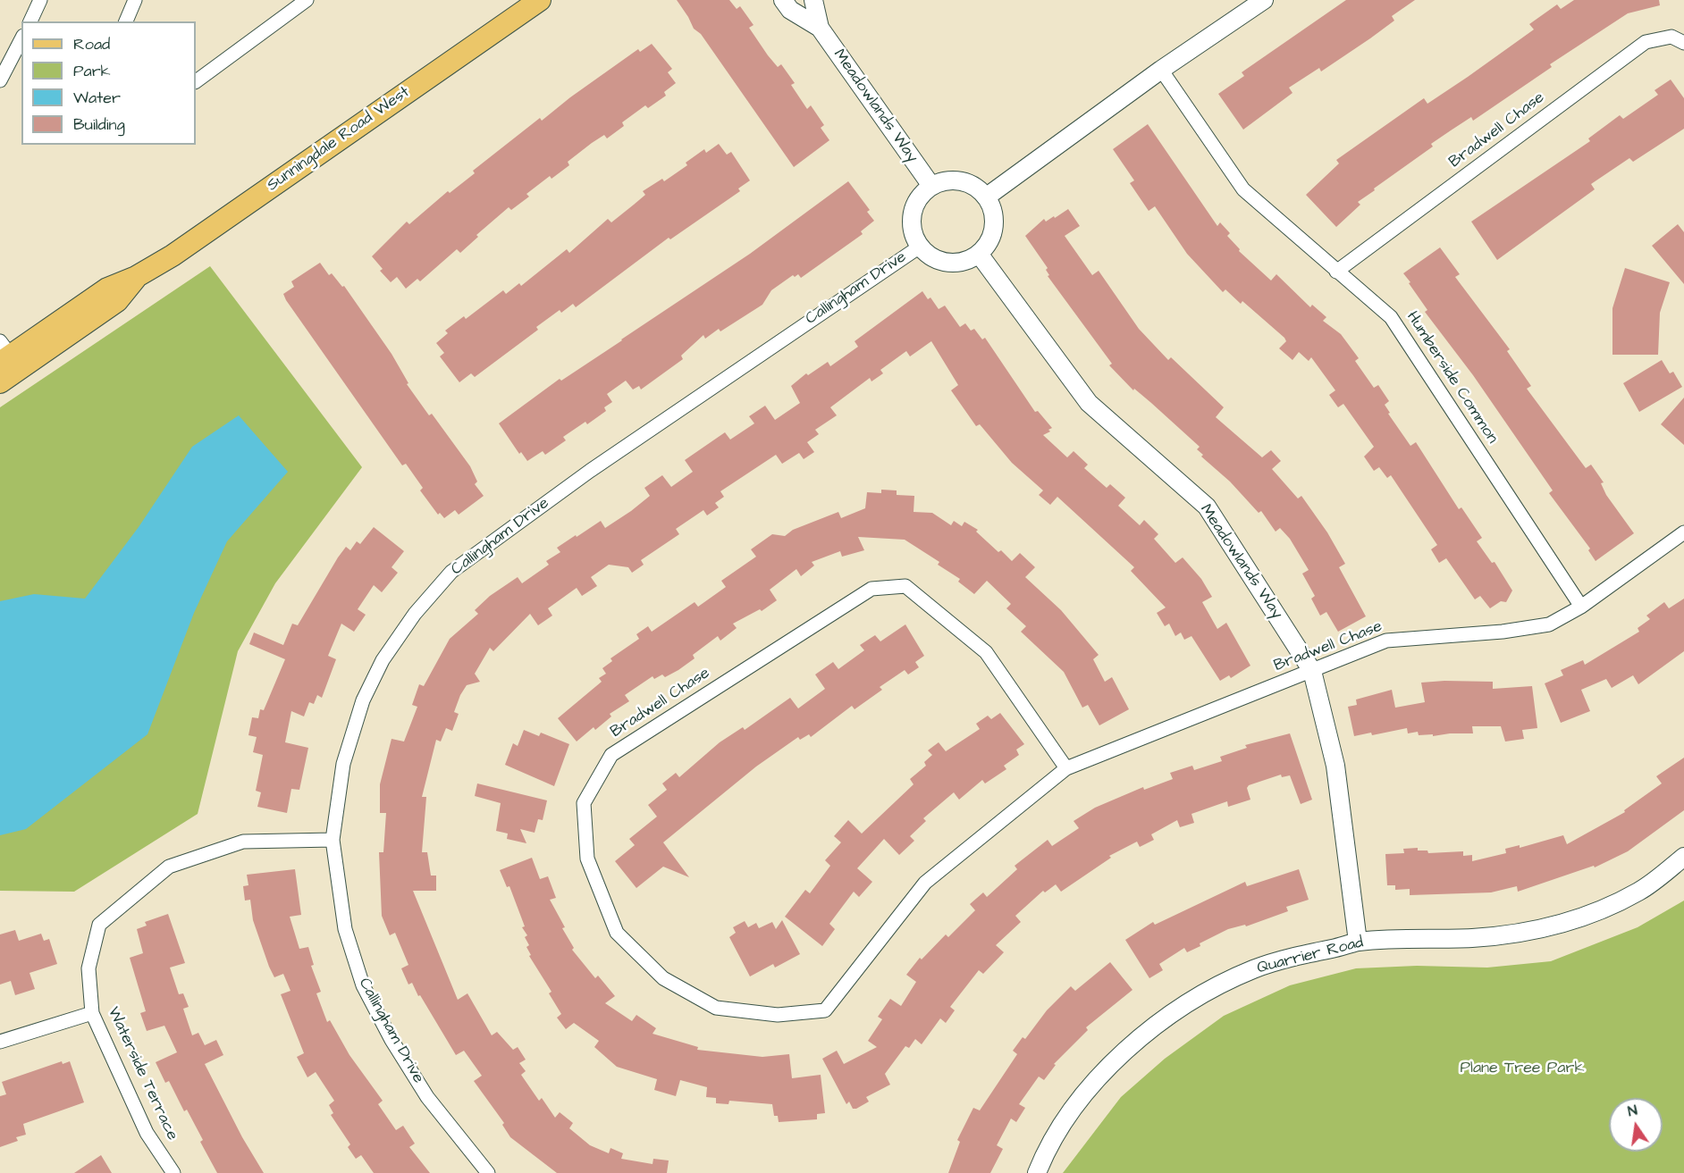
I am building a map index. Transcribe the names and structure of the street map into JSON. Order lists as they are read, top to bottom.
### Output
{
  "streets": {
    "main road": ["Sunningdale Road West"],
    "street": [
      "Meadowlands Way",
      "Bradwell Chase",
      "Callingham Drive",
      "Humberside Common",
      "Quarrier Road",
      "Waterside Terrace"
    ]
  },
  "crossings": [
    ["Meadowlands Way", "Bradwell Chase"],
    ["Meadowlands Way", "Callingham Drive"],
    ["Meadowlands Way", "Quarrier Road"],
    ["Bradwell Chase", "Humberside Common"],
    ["Callingham Drive", "Waterside Terrace"]
  ],
  "parks": ["Plane Tree Park"],
  "legend": [
    "Road",
    "Park",
    "Water",
    "Building"
  ],
  "north": "top"
}
